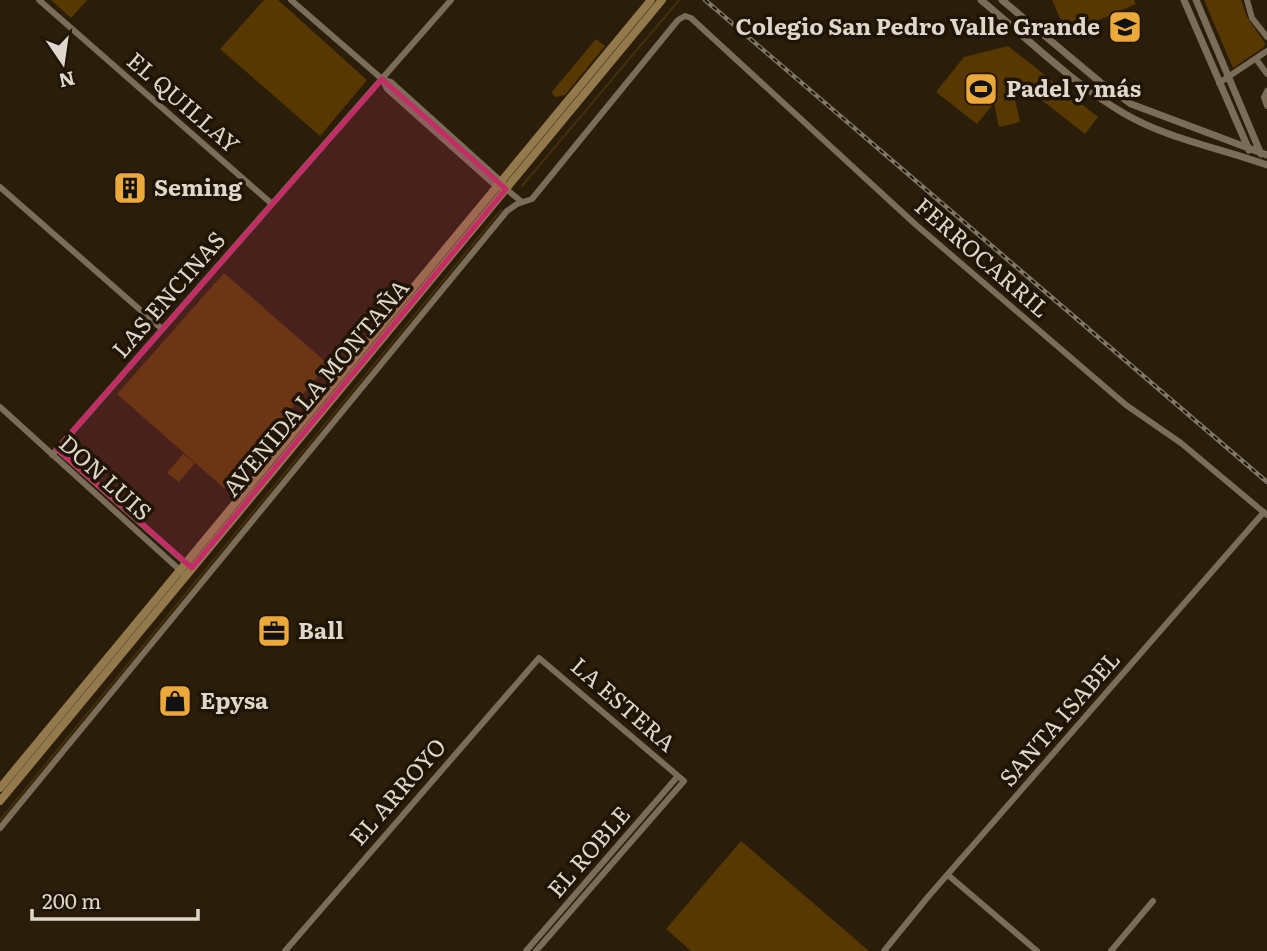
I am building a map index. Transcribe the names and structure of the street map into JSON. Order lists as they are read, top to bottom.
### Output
{
  "streets": {
    "main road": ["AVENIDA LA MONTAÑA"],
    "street": [
      "EL QUILLAY",
      "FERROCARRIL",
      "LAS ENCINAS",
      "DON LUIS",
      "LA ESTERA",
      "SANTA ISABEL",
      "EL ARROYO",
      "EL ROBLE"
    ]
  },
  "crossings": [
    ["EL QUILLAY", "LAS ENCINAS"],
    ["FERROCARRIL", "SANTA ISABEL"],
    ["LAS ENCINAS", "DON LUIS"],
    ["AVENIDA LA MONTAÑA", "DON LUIS"],
    ["LA ESTERA", "EL ARROYO"],
    ["LA ESTERA", "EL ROBLE"]
  ],
  "places": {
    "school or university": ["Colegio San Pedro Valle Grande"],
    "sports": ["Padel y más"],
    "building": ["Seming"],
    "office": ["Ball"],
    "shop": ["Epysa"]
  },
  "scale_bar": "200 m",
  "north": "bottom"
}
